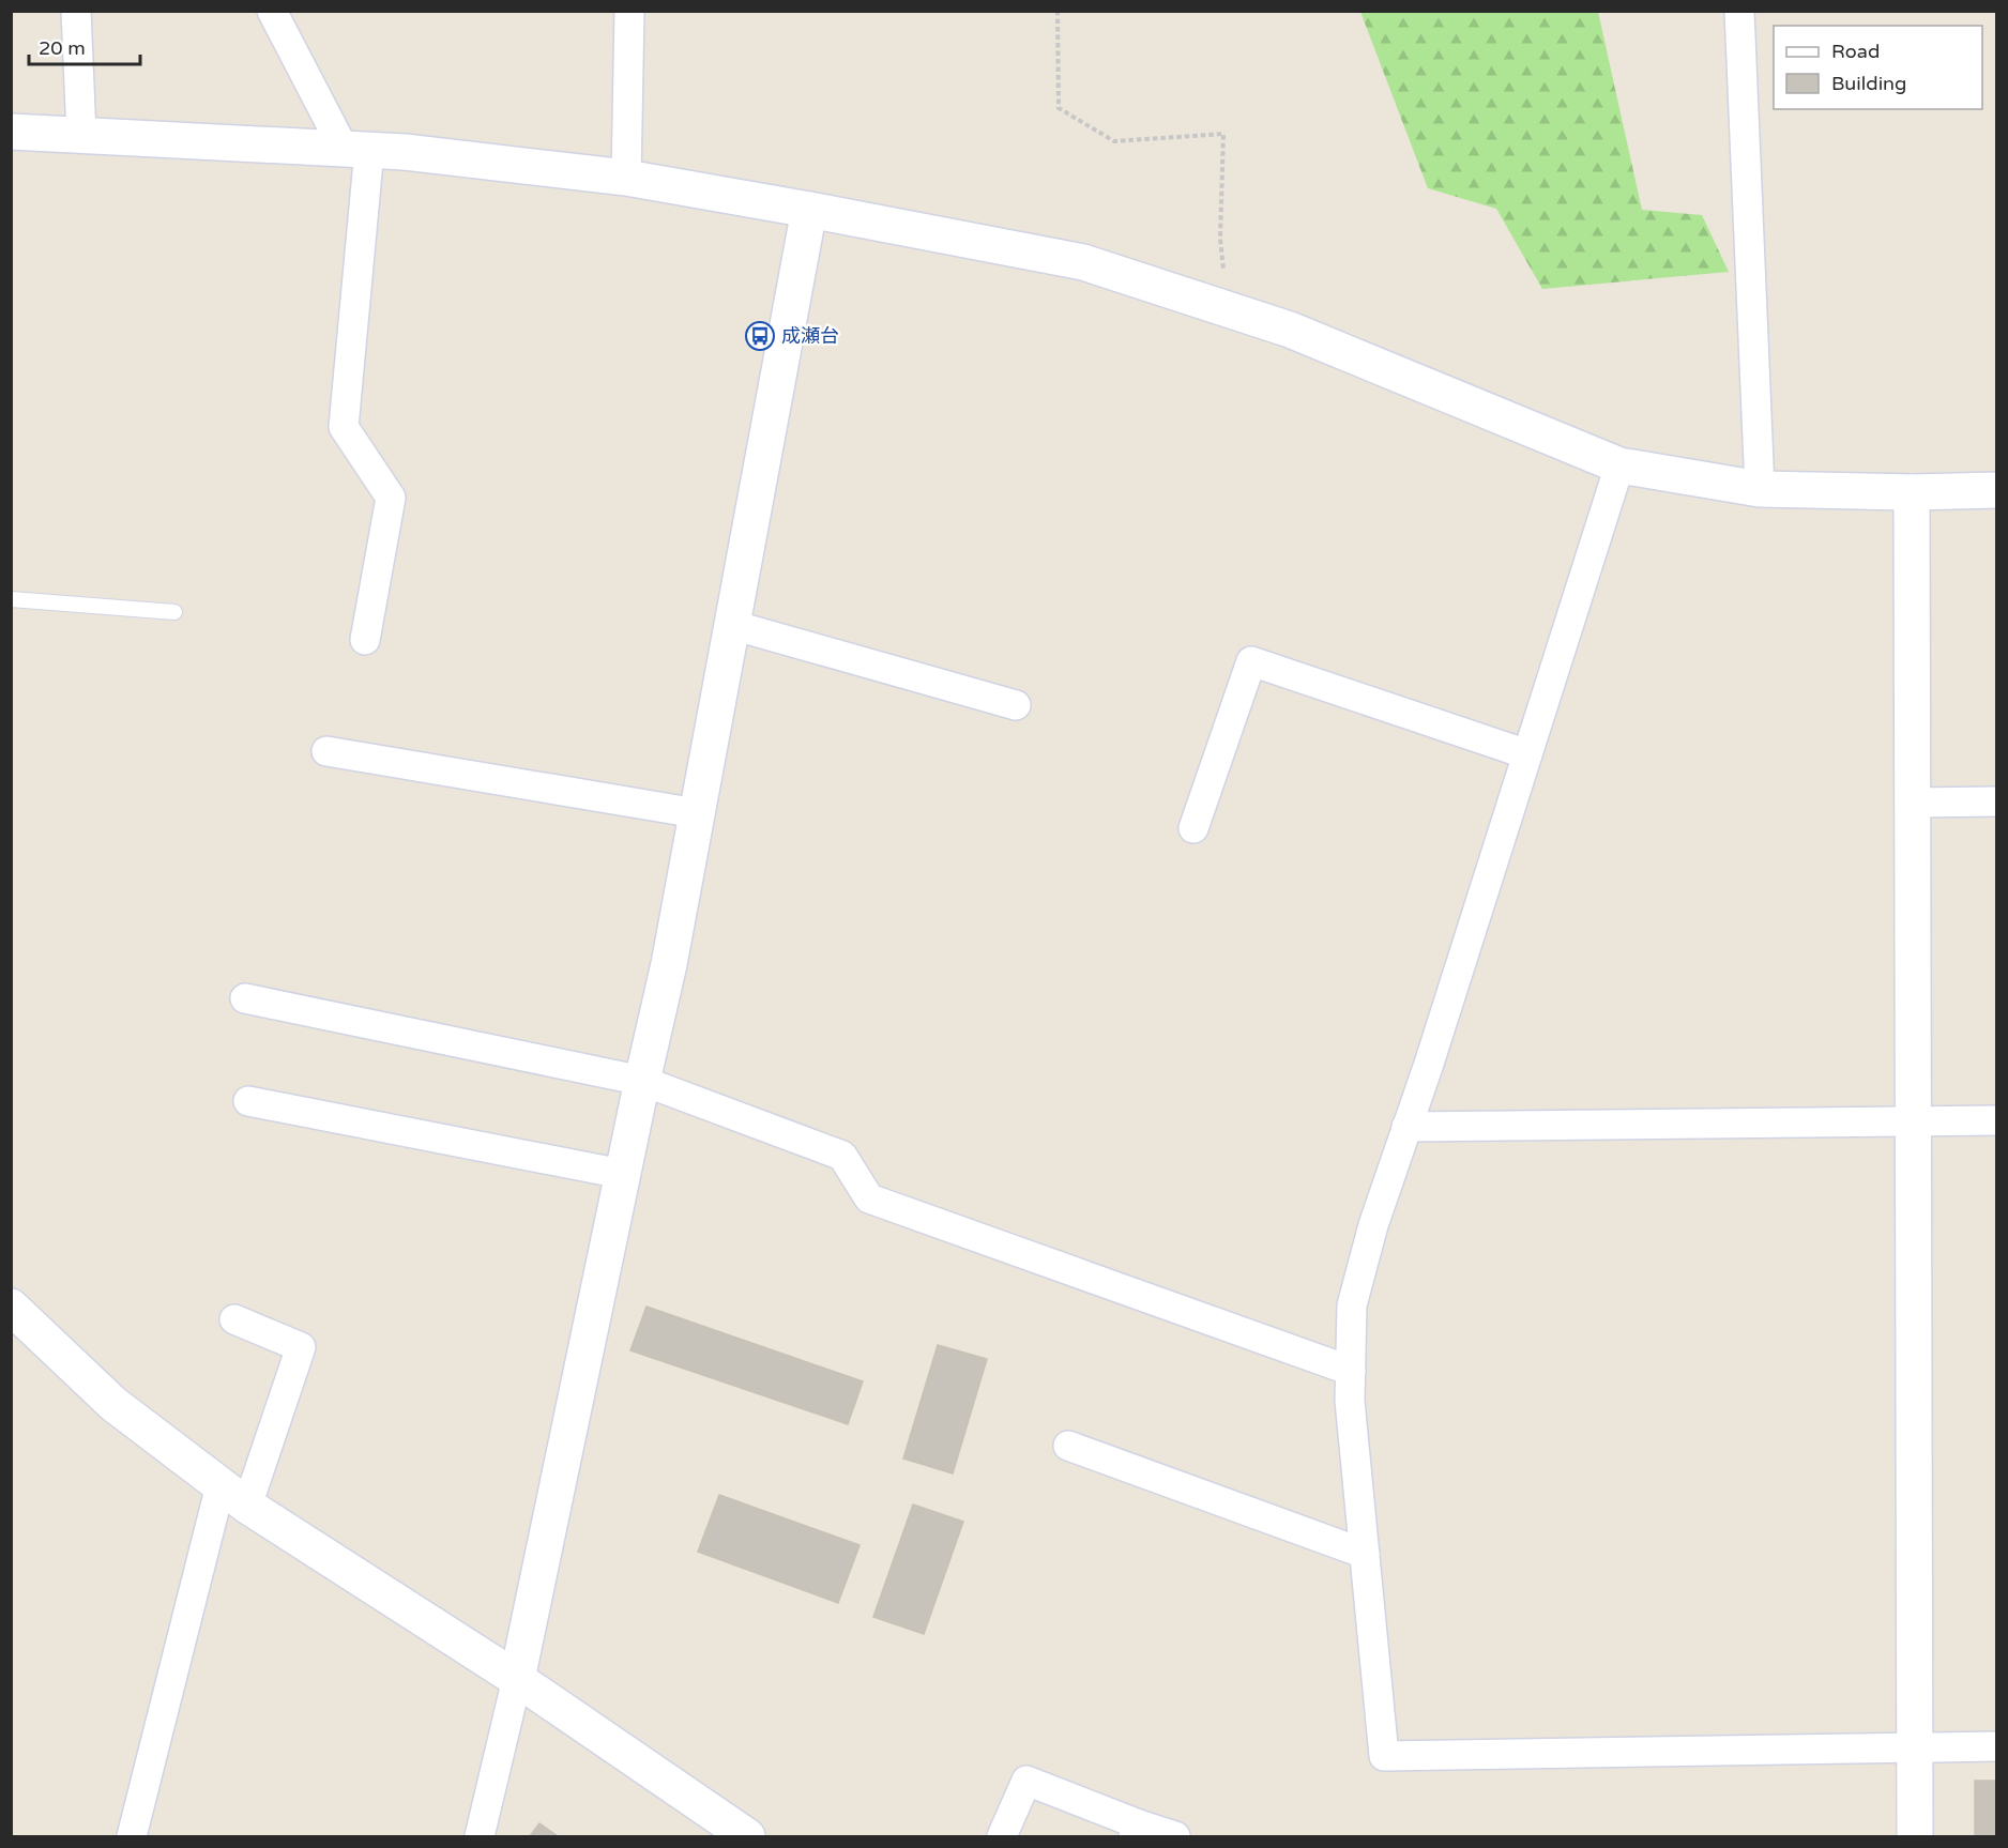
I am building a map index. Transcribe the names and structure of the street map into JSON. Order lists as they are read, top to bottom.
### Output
{
  "places": {
    "bus stop": ["成瀬台"]
  },
  "legend": ["Road", "Building"],
  "scale_bar": "20 m"
}
